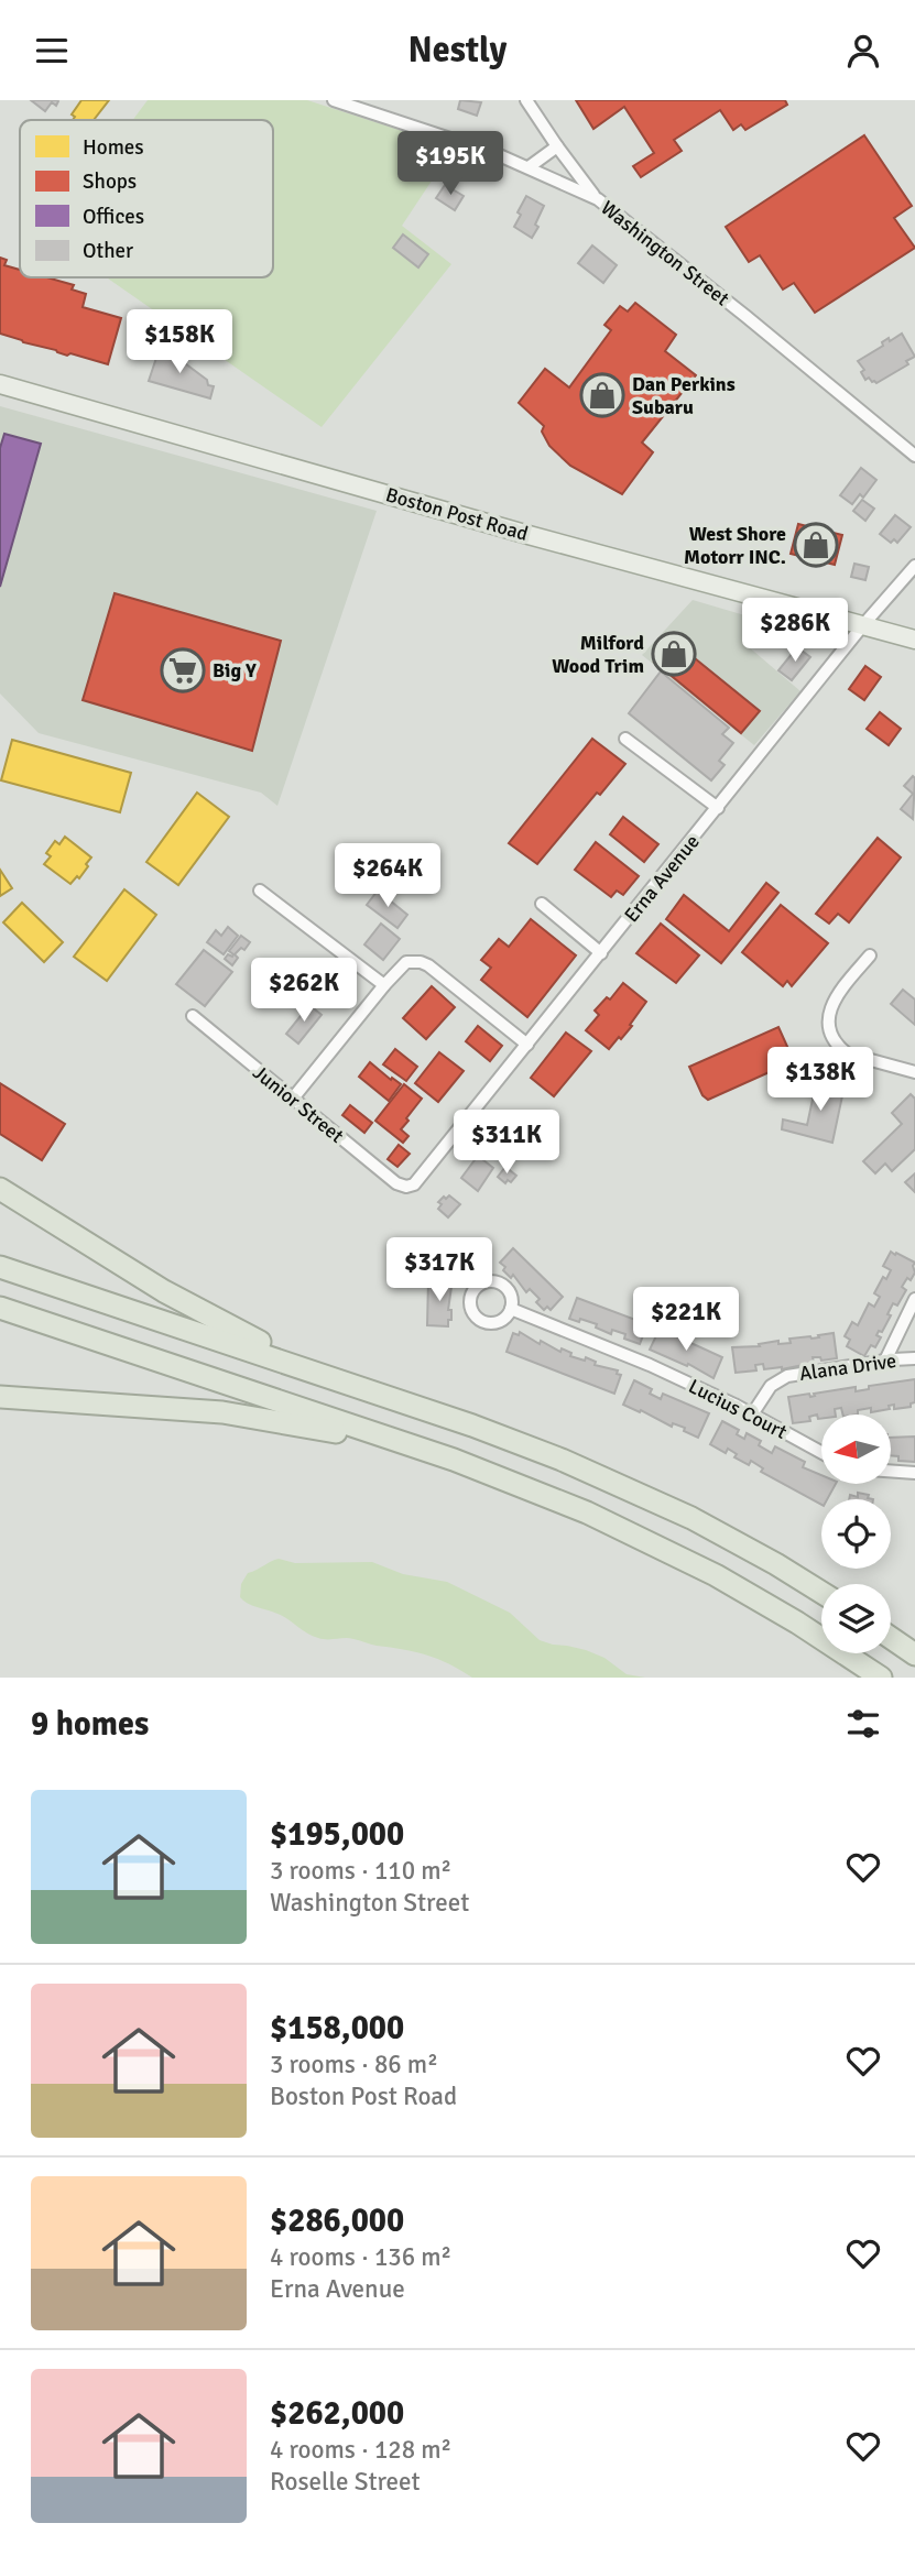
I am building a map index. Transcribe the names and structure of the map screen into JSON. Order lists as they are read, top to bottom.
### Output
{
  "streets": {
    "main road": ["Boston Post Road"],
    "street": [
      "Washington Street",
      "Erna Avenue",
      "Junior Street",
      "Alana Drive",
      "Lucius Court"
    ]
  },
  "crossings": [
    ["Boston Post Road", "Erna Avenue"],
    ["Erna Avenue", "Junior Street"],
    ["Alana Drive", "Lucius Court"]
  ],
  "places": {
    "shop": ["Dan Perkins Subaru", "West Shore Motorr INC.", "Milford Wood Trim"],
    "supermarket": ["Big Y"]
  },
  "legend": [
    "Homes",
    "Shops",
    "Offices",
    "Other"
  ],
  "north": "left",
  "page": {
    "header": "Nestly",
    "price": [
      "$195K",
      "$158K",
      "$286K",
      "$264K",
      "$262K",
      "$138K",
      "$311K",
      "$317K",
      "$221K"
    ],
    "heading": "9 homes",
    "list": [
      {
        "name": "$195,000",
        "note": "3 rooms · 110 m² · Washington Street"
      },
      {
        "name": "$158,000",
        "note": "3 rooms · 86 m² · Boston Post Road"
      },
      {
        "name": "$286,000",
        "note": "4 rooms · 136 m² · Erna Avenue"
      },
      {
        "name": "$262,000",
        "note": "4 rooms · 128 m² · Roselle Street"
      }
    ]
  }
}
